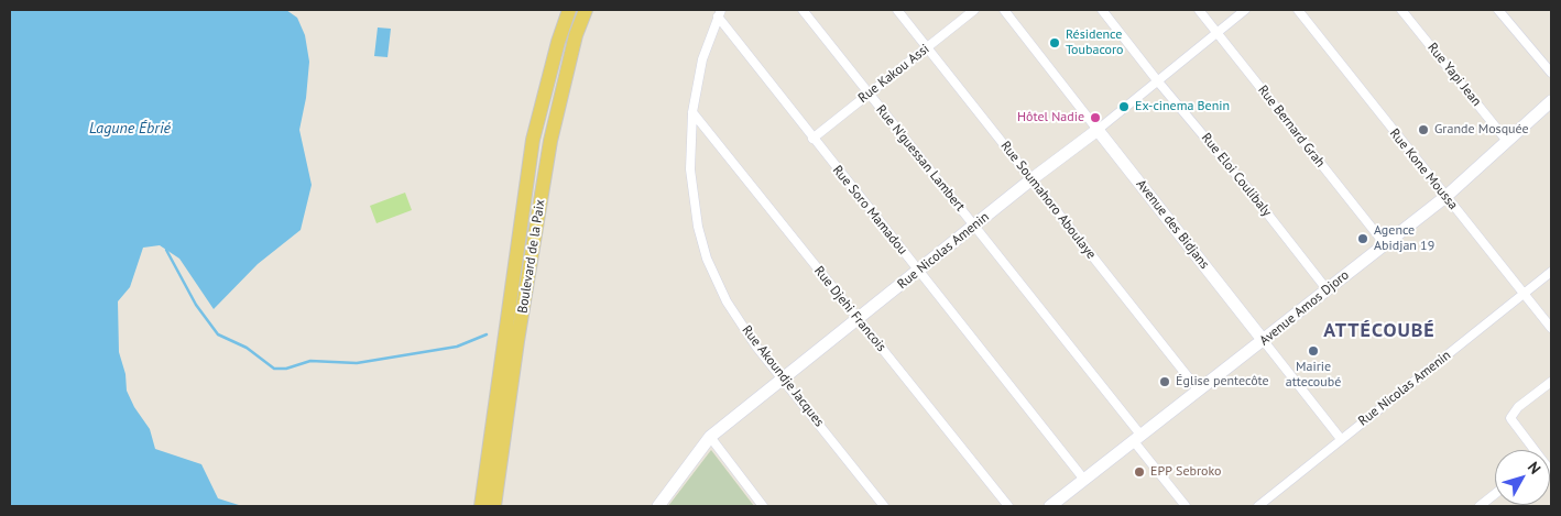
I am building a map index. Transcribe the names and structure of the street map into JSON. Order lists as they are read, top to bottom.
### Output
{
  "streets": {
    "main road": ["Boulevard de la Paix"],
    "street": [
      "Rue Kakou Assi",
      "Rue Yapi Jean",
      "Rue Bernard Grah",
      "Rue N'guessan Lambert",
      "Rue Kone Moussa",
      "Rue Eloi Coulibaly",
      "Rue Soumahoro Aboulaye",
      "Rue Soro Mamadou",
      "Avenue des Bidjans",
      "Rue Nicolas Amenin",
      "Avenue Amos Djoro",
      "Rue Djehi Francois",
      "Rue Akoundje Jacques"
    ]
  },
  "crossings": [
    ["Rue Kakou Assi", "Rue N'guessan Lambert"],
    ["Rue Kakou Assi", "Rue Soumahoro Aboulaye"],
    ["Rue Kakou Assi", "Rue Soro Mamadou"],
    ["Rue Yapi Jean", "Avenue Amos Djoro"],
    ["Rue Bernard Grah", "Rue Nicolas Amenin"],
    ["Rue Bernard Grah", "Avenue Amos Djoro"],
    ["Rue N'guessan Lambert", "Rue Nicolas Amenin"],
    ["Rue N'guessan Lambert", "Avenue Amos Djoro"],
    ["Rue Kone Moussa", "Rue Nicolas Amenin"],
    ["Rue Kone Moussa", "Avenue Amos Djoro"],
    ["Rue Eloi Coulibaly", "Rue Nicolas Amenin"],
    ["Rue Eloi Coulibaly", "Avenue Amos Djoro"],
    ["Rue Soumahoro Aboulaye", "Rue Nicolas Amenin"],
    ["Rue Soumahoro Aboulaye", "Avenue Amos Djoro"],
    ["Rue Soro Mamadou", "Rue Nicolas Amenin"],
    ["Rue Soro Mamadou", "Avenue Amos Djoro"],
    ["Rue Soro Mamadou", "Rue Akoundje Jacques"],
    ["Avenue des Bidjans", "Rue Nicolas Amenin"],
    ["Avenue des Bidjans", "Avenue Amos Djoro"],
    ["Rue Nicolas Amenin", "Rue Djehi Francois"],
    ["Rue Nicolas Amenin", "Rue Akoundje Jacques"],
    ["Rue Djehi Francois", "Rue Akoundje Jacques"]
  ],
  "districts": ["ATTÉCOUBÉ"],
  "water": ["Lagune Ébrié"],
  "places": [
    "Résidence Toubacoro",
    "Ex-cinema Benin",
    "Hôtel Nadie",
    "Grande Mosquée",
    "Agence Abidjan 19",
    "Mairie attecoubé",
    "Église pentecôte",
    "EPP Sebroko"
  ],
  "north": "top right"
}
